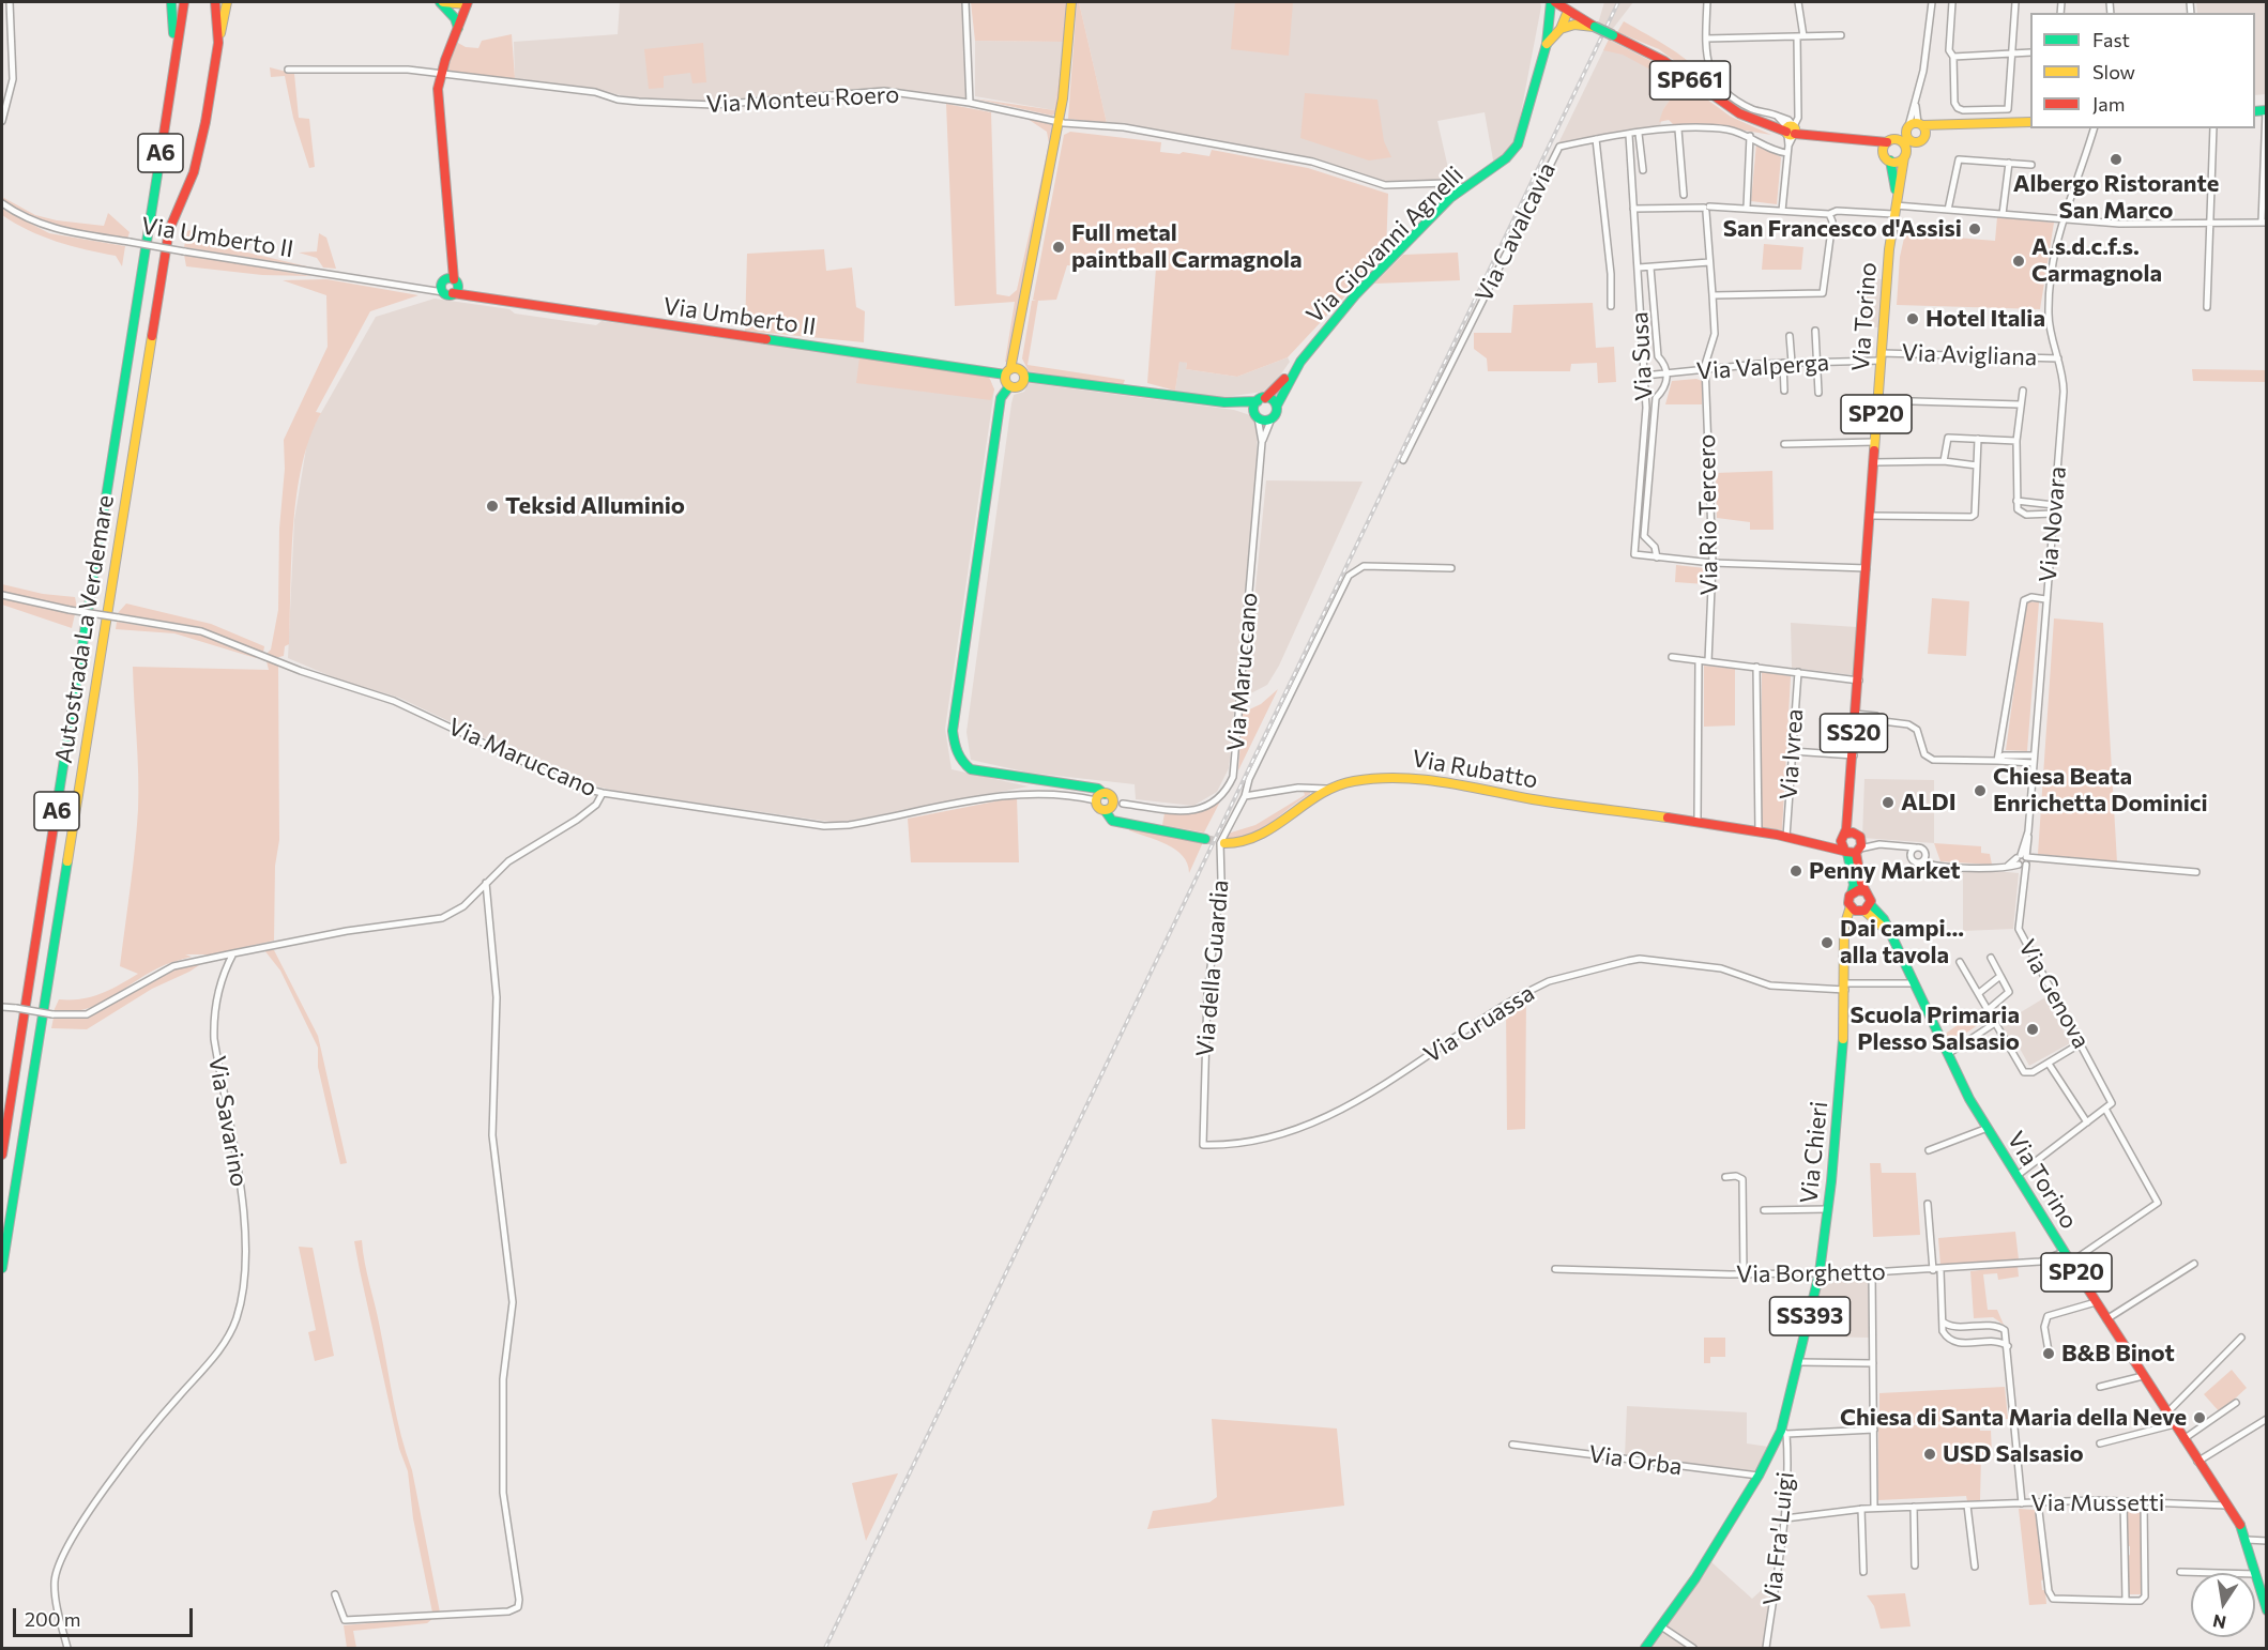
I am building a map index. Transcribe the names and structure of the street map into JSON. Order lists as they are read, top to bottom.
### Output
{
  "streets": {
    "main road": [
      "SP661",
      "A6",
      "Via Umberto II",
      "Via Giovanni Agnelli",
      "Via Torino",
      "SP20",
      "Autostrada La Verdemare",
      "SS20",
      "Via Rubatto",
      "Via Chieri",
      "SS393"
    ],
    "street": [
      "Via Monteu Roero",
      "Via Cavalcavia",
      "Via Avigliana",
      "Via Susa",
      "Via Valperga",
      "Via Rio Tercero",
      "Via Novara",
      "Via Maruccano",
      "Via Ivrea",
      "Via della Guardia",
      "Via Genova",
      "Via Gruassa",
      "Via Savarino",
      "Via Borghetto",
      "Via Orba",
      "Via Mussetti",
      "Via Fra' Luigi"
    ]
  },
  "crossings": [
    ["SP661", "Via Giovanni Agnelli"],
    ["Via Monteu Roero", "Via Giovanni Agnelli"],
    ["A6", "Autostrada La Verdemare"],
    ["Via Cavalcavia", "Via Susa"],
    ["Via Umberto II", "Via Giovanni Agnelli"],
    ["Via Umberto II", "Via Maruccano"],
    ["Via Giovanni Agnelli", "Via Maruccano"],
    ["Via Torino", "Via Avigliana"],
    ["Via Torino", "Via Susa"],
    ["Via Torino", "Via Valperga"],
    ["Via Torino", "SS20"],
    ["Via Torino", "Via Genova"],
    ["Via Torino", "Via Gruassa"],
    ["Via Torino", "Via Chieri"],
    ["Via Torino", "Via Borghetto"],
    ["Via Torino", "Via Mussetti"],
    ["Via Avigliana", "Via Valperga"],
    ["Via Avigliana", "Via Novara"],
    ["Via Susa", "Via Valperga"],
    ["Via Susa", "Via Rio Tercero"],
    ["Via Valperga", "Via Rio Tercero"],
    ["Via Novara", "Via Genova"],
    ["SS20", "Via Rubatto"],
    ["SS20", "Via Chieri"],
    ["Via Ivrea", "Via Rubatto"],
    ["Via della Guardia", "Via Gruassa"],
    ["Via Gruassa", "Via Chieri"],
    ["Via Chieri", "Via Borghetto"],
    ["Via Chieri", "Via Orba"],
    ["Via Chieri", "Via Fra' Luigi"],
    ["Via Mussetti", "Via Fra' Luigi"]
  ],
  "places": [
    "Albergo Ristorante San Marco",
    "San Francesco d'Assisi",
    "Full metal paintball Carmagnola",
    "A.s.d.c.f.s. Carmagnola",
    "Hotel Italia",
    "Teksid Alluminio",
    "Chiesa Beata Enrichetta Dominici",
    "ALDI",
    "Penny Market",
    "Dai campi... alla tavola",
    "Scuola Primaria Plesso Salsasio",
    "B&B Binot",
    "Chiesa di Santa Maria della Neve",
    "USD Salsasio"
  ],
  "legend": ["Fast", "Slow", "Jam"],
  "scale_bar": "200 m",
  "north": "bottom"
}
